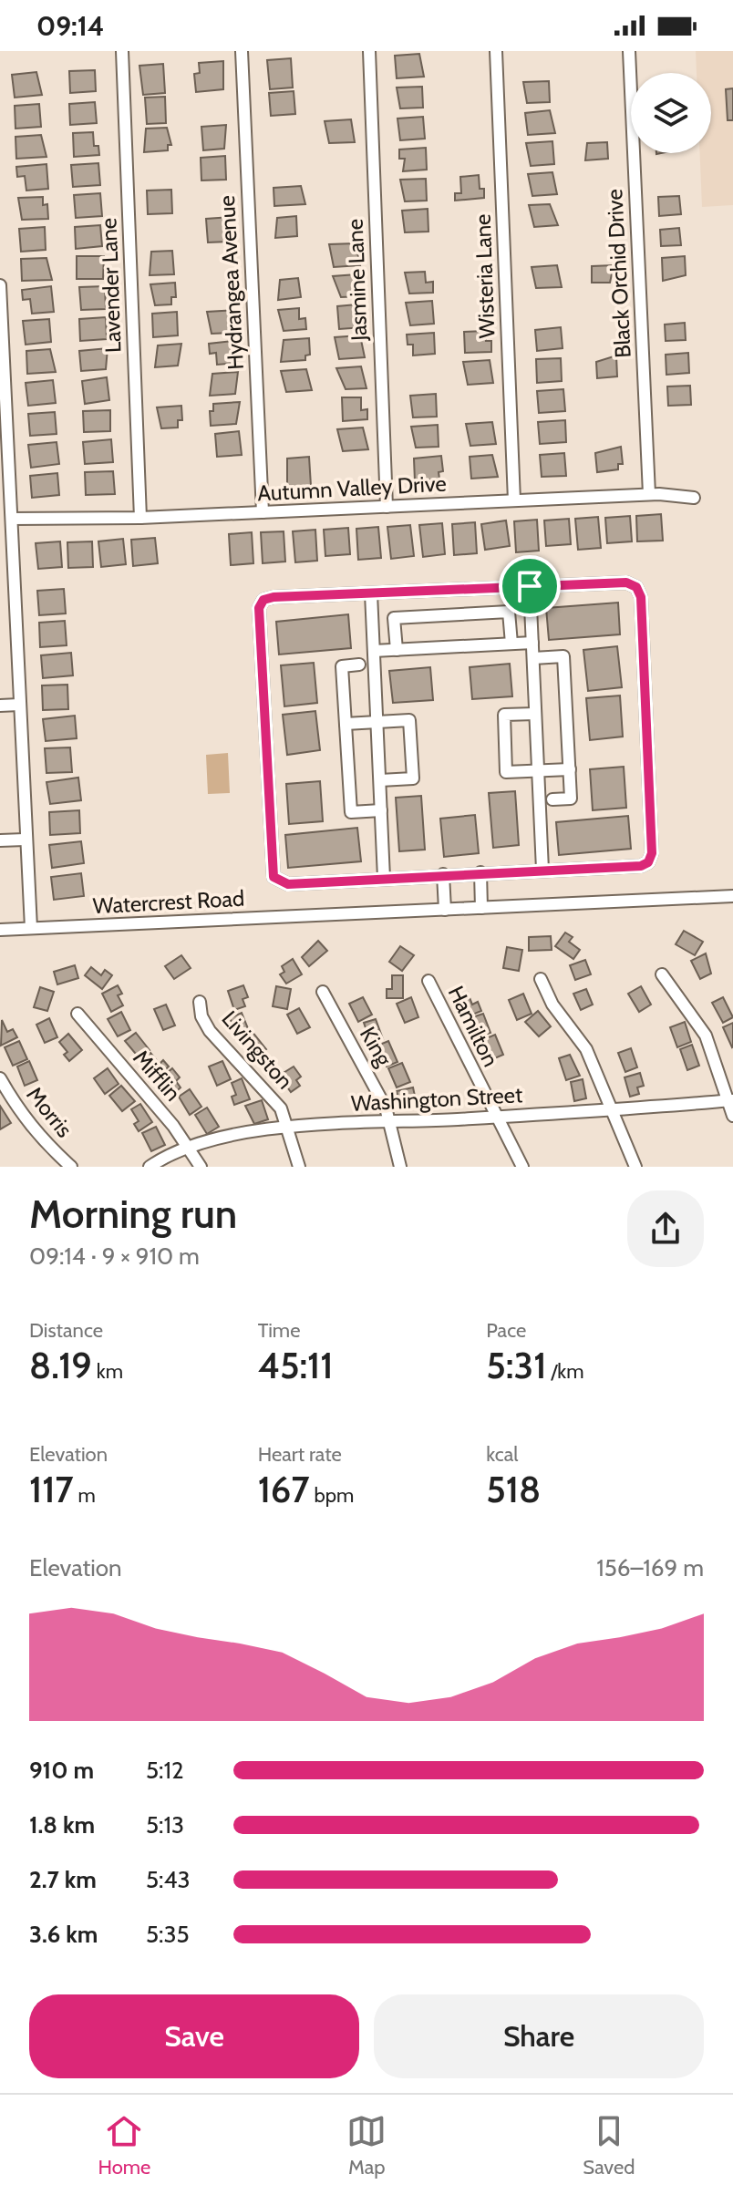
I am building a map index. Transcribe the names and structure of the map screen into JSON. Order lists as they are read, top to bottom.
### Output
{
  "streets": {
    "street": [
      "Black Orchid Drive",
      "Wisteria Lane",
      "Jasmine Lane",
      "Hydrangea Avenue",
      "Lavender Lane",
      "Autumn Valley Drive",
      "Watercrest Road",
      "Hamilton",
      "King",
      "Livingston",
      "Mifflin",
      "Washington Street",
      "Morris"
    ]
  },
  "crossings": [
    ["Black Orchid Drive", "Autumn Valley Drive"],
    ["Wisteria Lane", "Autumn Valley Drive"],
    ["Jasmine Lane", "Autumn Valley Drive"],
    ["Hydrangea Avenue", "Autumn Valley Drive"],
    ["Lavender Lane", "Autumn Valley Drive"],
    ["Hamilton", "Washington Street"],
    ["King", "Washington Street"],
    ["Livingston", "Washington Street"],
    ["Mifflin", "Washington Street"]
  ],
  "page": {
    "status": "09:14",
    "heading": ["Morning run", "09:14 · 9 × 910 m"],
    "stats": [
      ["Distance", "8.19 km"],
      ["Time", "45:11"],
      ["Pace", "5:31 /km"],
      ["Elevation", "117 m"],
      ["Heart rate", "167 bpm"],
      ["kcal", "518"]
    ],
    "chart": ["Elevation", "156–169 m"],
    "list": [
      {
        "name": "910 m",
        "note": "5:12"
      },
      {
        "name": "1.8 km",
        "note": "5:13"
      },
      {
        "name": "2.7 km",
        "note": "5:43"
      },
      {
        "name": "3.6 km",
        "note": "5:35"
      }
    ],
    "buttons": ["Save", "Share"],
    "tabs": ["Home", "Map", "Saved"]
  }
}
